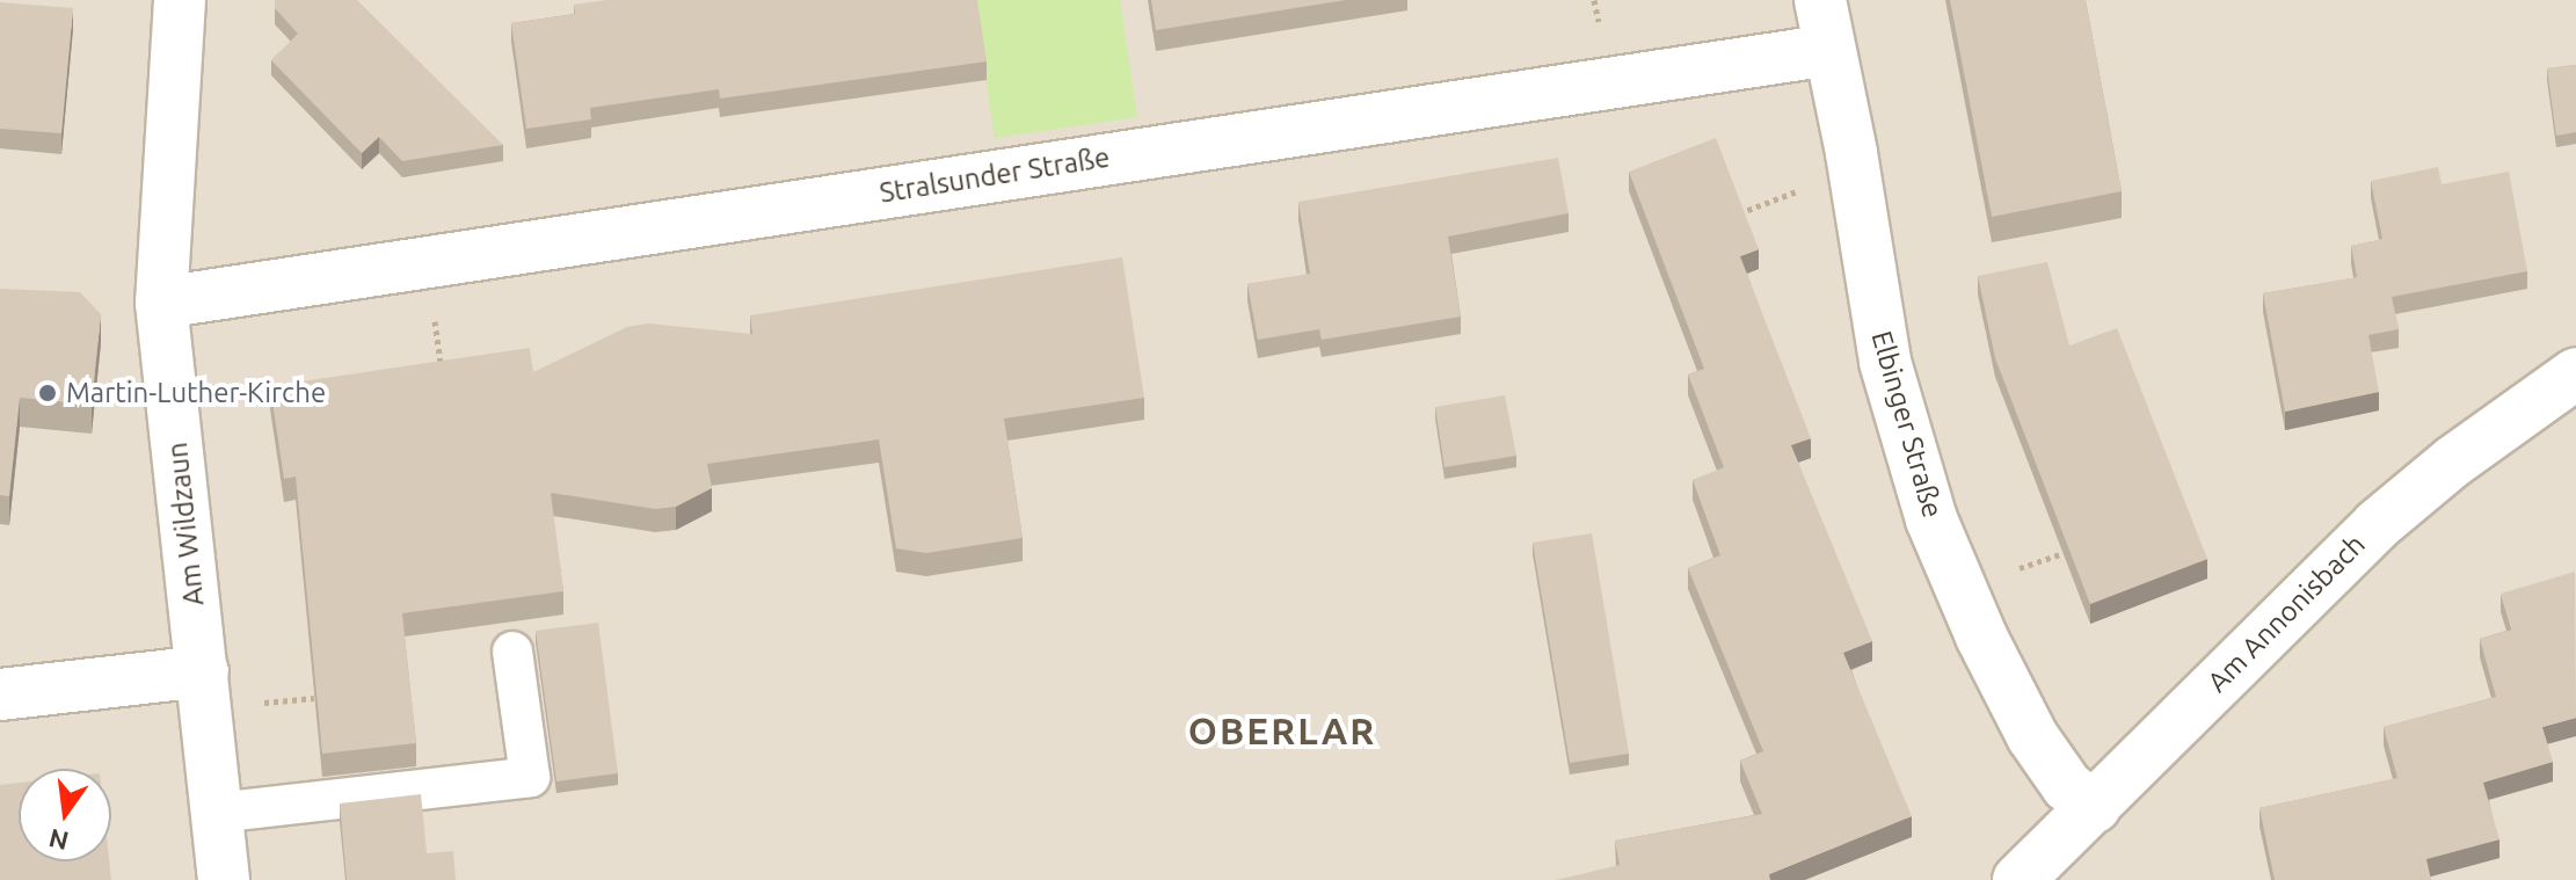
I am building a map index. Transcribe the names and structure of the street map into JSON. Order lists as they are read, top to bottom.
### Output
{
  "streets": {
    "street": [
      "Stralsunder Straße",
      "Elbinger Straße",
      "Am Wildzaun",
      "Am Annonisbach"
    ]
  },
  "crossings": [
    ["Stralsunder Straße", "Elbinger Straße"],
    ["Stralsunder Straße", "Am Wildzaun"],
    ["Elbinger Straße", "Am Annonisbach"]
  ],
  "districts": ["OBERLAR"],
  "places": ["Martin-Luther-Kirche"],
  "north": "bottom"
}
